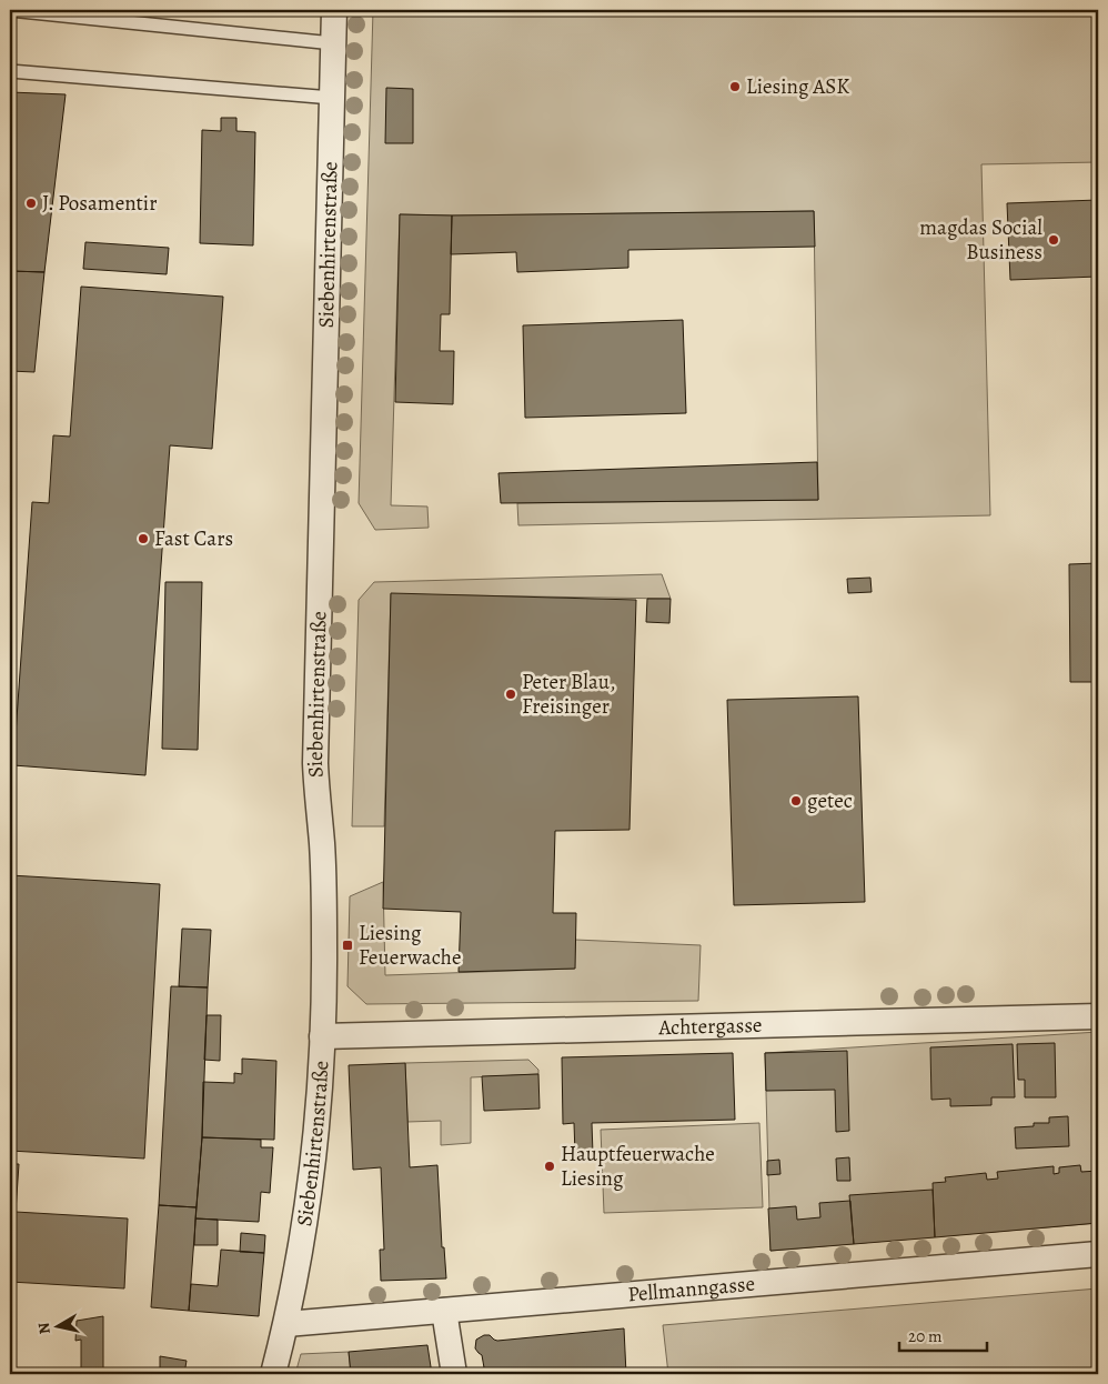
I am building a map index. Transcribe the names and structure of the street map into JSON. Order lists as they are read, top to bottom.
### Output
{
  "streets": {
    "street": ["Siebenhirtenstraße", "Achtergasse", "Pellmanngasse"]
  },
  "crossings": [
    ["Siebenhirtenstraße", "Achtergasse"],
    ["Siebenhirtenstraße", "Pellmanngasse"]
  ],
  "places": {
    "other": [
      "Liesing ASK",
      "J. Posamentir",
      "magdas Social Business",
      "Fast Cars",
      "Peter Blau, Freisinger",
      "getec",
      "Hauptfeuerwache Liesing"
    ],
    "transit": ["Liesing Feuerwache"]
  },
  "scale_bar": "20 m",
  "north": "left"
}
